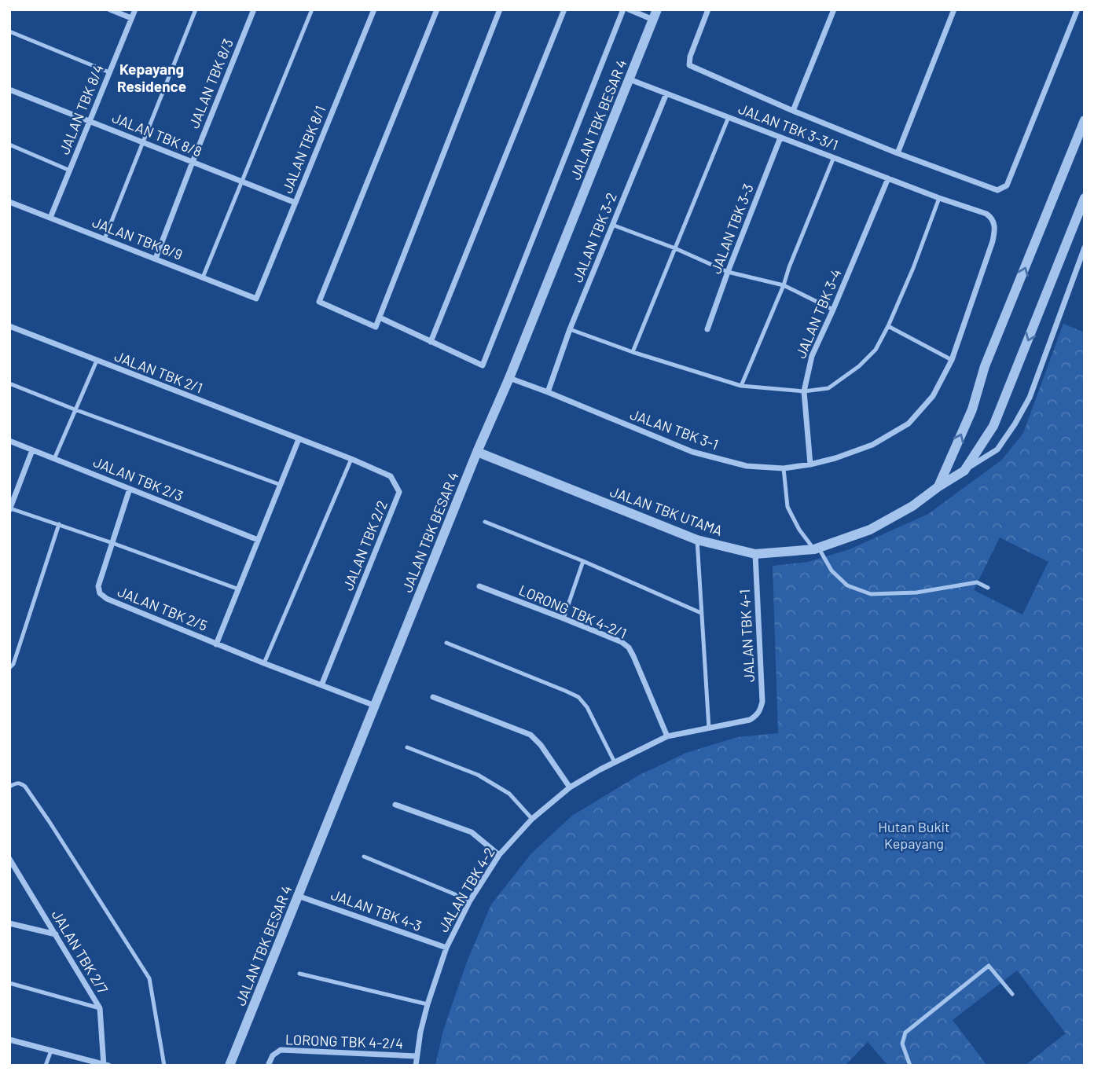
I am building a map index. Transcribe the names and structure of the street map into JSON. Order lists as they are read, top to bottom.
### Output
{
  "streets": {
    "street": [
      "JALAN TBK 8/3",
      "JALAN TBK 8/4",
      "JALAN TBK BESAR 4",
      "JALAN TBK 3-3/1",
      "JALAN TBK 8/8",
      "JALAN TBK 8/1",
      "JALAN TBK 3-3",
      "JALAN TBK 3-2",
      "JALAN TBK 8/9",
      "JALAN TBK 3-4",
      "JALAN TBK 2/1",
      "JALAN TBK 3-1",
      "JALAN TBK 2/3",
      "JALAN TBK UTAMA",
      "JALAN TBK 2/2",
      "JALAN TBK 2/5",
      "LORONG TBK 4-2/1",
      "JALAN TBK 4-1",
      "JALAN TBK 4-2",
      "JALAN TBK 4-3",
      "JALAN TBK 2/7",
      "LORONG TBK 4-2/4"
    ]
  },
  "crossings": [
    ["JALAN TBK 8/3", "JALAN TBK 8/8"],
    ["JALAN TBK 8/3", "JALAN TBK 8/9"],
    ["JALAN TBK 8/4", "JALAN TBK 8/8"],
    ["JALAN TBK 8/4", "JALAN TBK 8/9"],
    ["JALAN TBK BESAR 4", "JALAN TBK 3-3/1"],
    ["JALAN TBK BESAR 4", "JALAN TBK 3-1"],
    ["JALAN TBK BESAR 4", "JALAN TBK UTAMA"],
    ["JALAN TBK BESAR 4", "JALAN TBK 2/5"],
    ["JALAN TBK BESAR 4", "JALAN TBK 4-3"],
    ["JALAN TBK 3-3/1", "JALAN TBK 3-3"],
    ["JALAN TBK 3-3/1", "JALAN TBK 3-2"],
    ["JALAN TBK 3-3/1", "JALAN TBK 3-4"],
    ["JALAN TBK 3-3/1", "JALAN TBK 3-1"],
    ["JALAN TBK 8/8", "JALAN TBK 8/1"],
    ["JALAN TBK 8/1", "JALAN TBK 8/9"],
    ["JALAN TBK 3-2", "JALAN TBK 3-1"],
    ["JALAN TBK 3-4", "JALAN TBK 3-1"],
    ["JALAN TBK 2/1", "JALAN TBK 2/2"],
    ["JALAN TBK UTAMA", "JALAN TBK 4-1"],
    ["JALAN TBK 2/2", "JALAN TBK 2/5"],
    ["LORONG TBK 4-2/1", "JALAN TBK 4-2"],
    ["JALAN TBK 4-1", "JALAN TBK 4-2"],
    ["JALAN TBK 4-2", "JALAN TBK 4-3"],
    ["JALAN TBK 4-2", "LORONG TBK 4-2/4"]
  ],
  "districts": ["Kepayang Residence"],
  "parks": ["Hutan Bukit Kepayang"]
}
